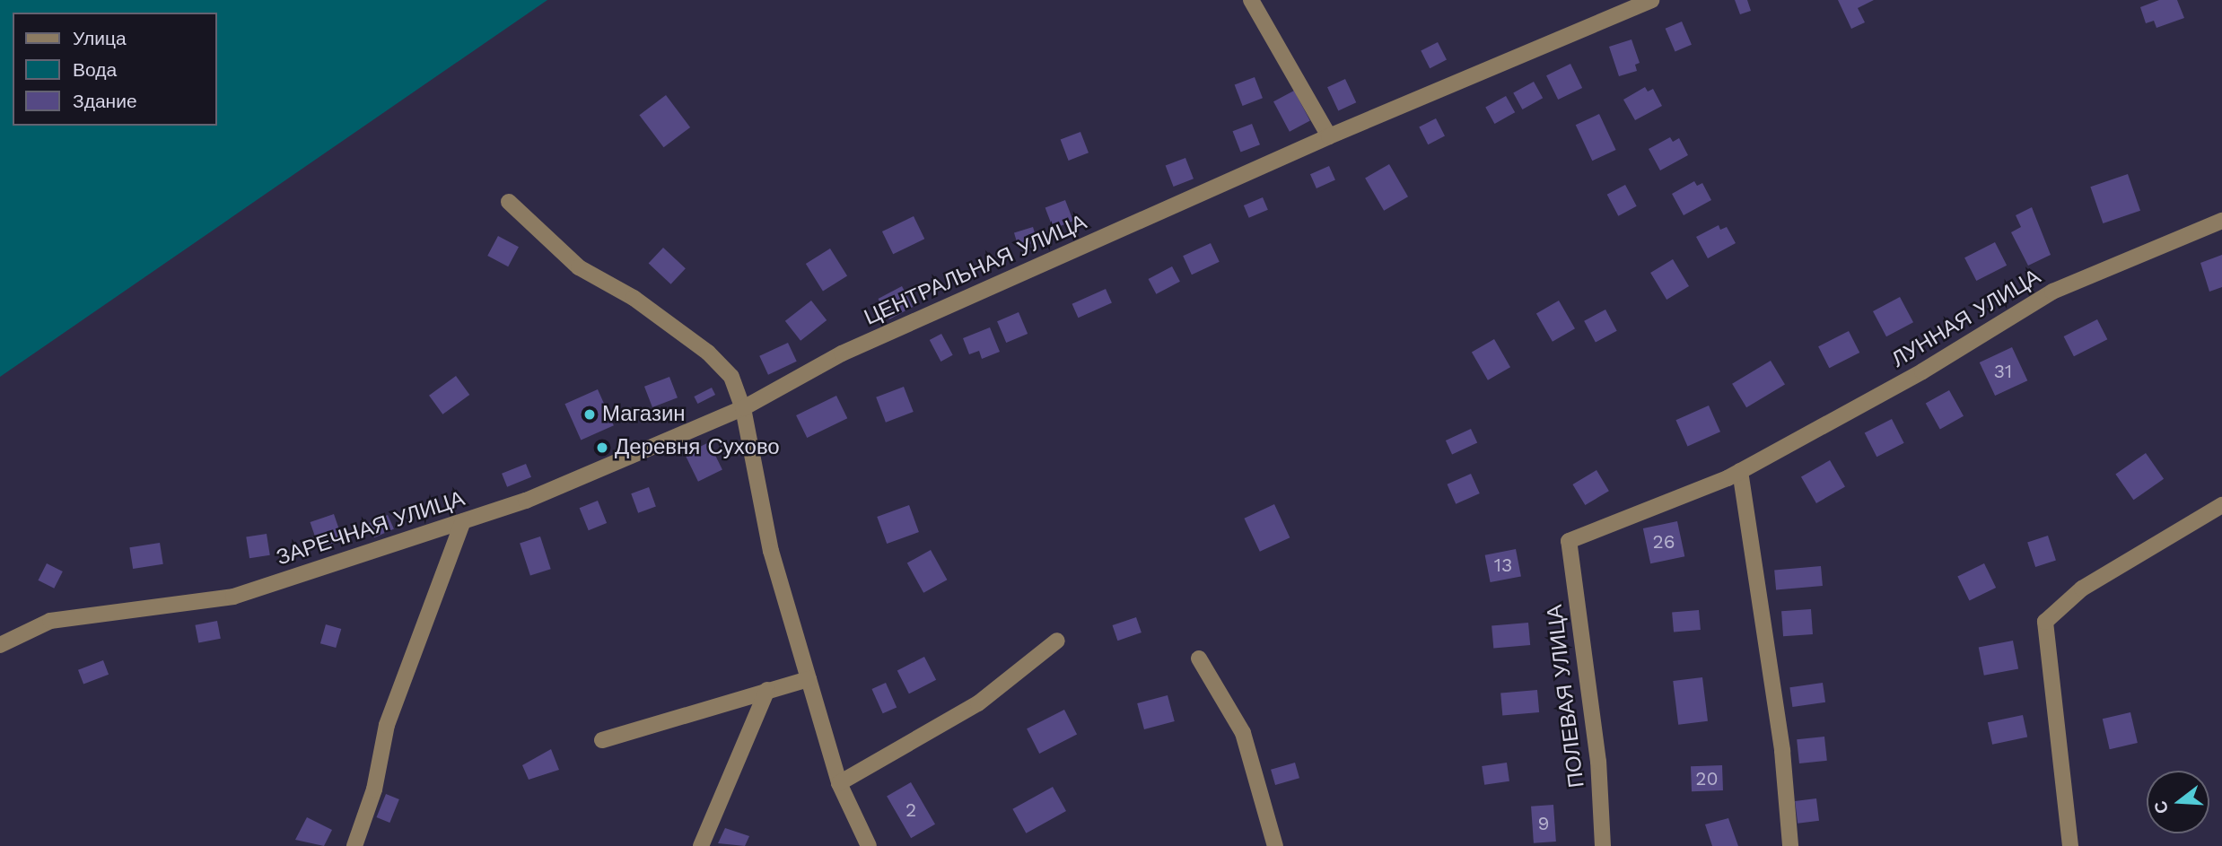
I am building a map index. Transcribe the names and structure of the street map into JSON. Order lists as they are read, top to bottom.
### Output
{
  "streets": {
    "street": [
      "ЦЕНТРАЛЬНАЯ УЛИЦА",
      "ЛУННАЯ УЛИЦА",
      "ЗАРЕЧНАЯ УЛИЦА",
      "ПОЛЕВАЯ УЛИЦА"
    ]
  },
  "crossings": [
    ["ЦЕНТРАЛЬНАЯ УЛИЦА", "ЗАРЕЧНАЯ УЛИЦА"],
    ["ЛУННАЯ УЛИЦА", "ПОЛЕВАЯ УЛИЦА"]
  ],
  "places": ["Магазин", "Деревня Сухово"],
  "house_numbers": [
    "31",
    "26",
    "13",
    "20",
    "2",
    "9"
  ],
  "legend": ["Улица", "Вода", "Здание"],
  "north": "left"
}
